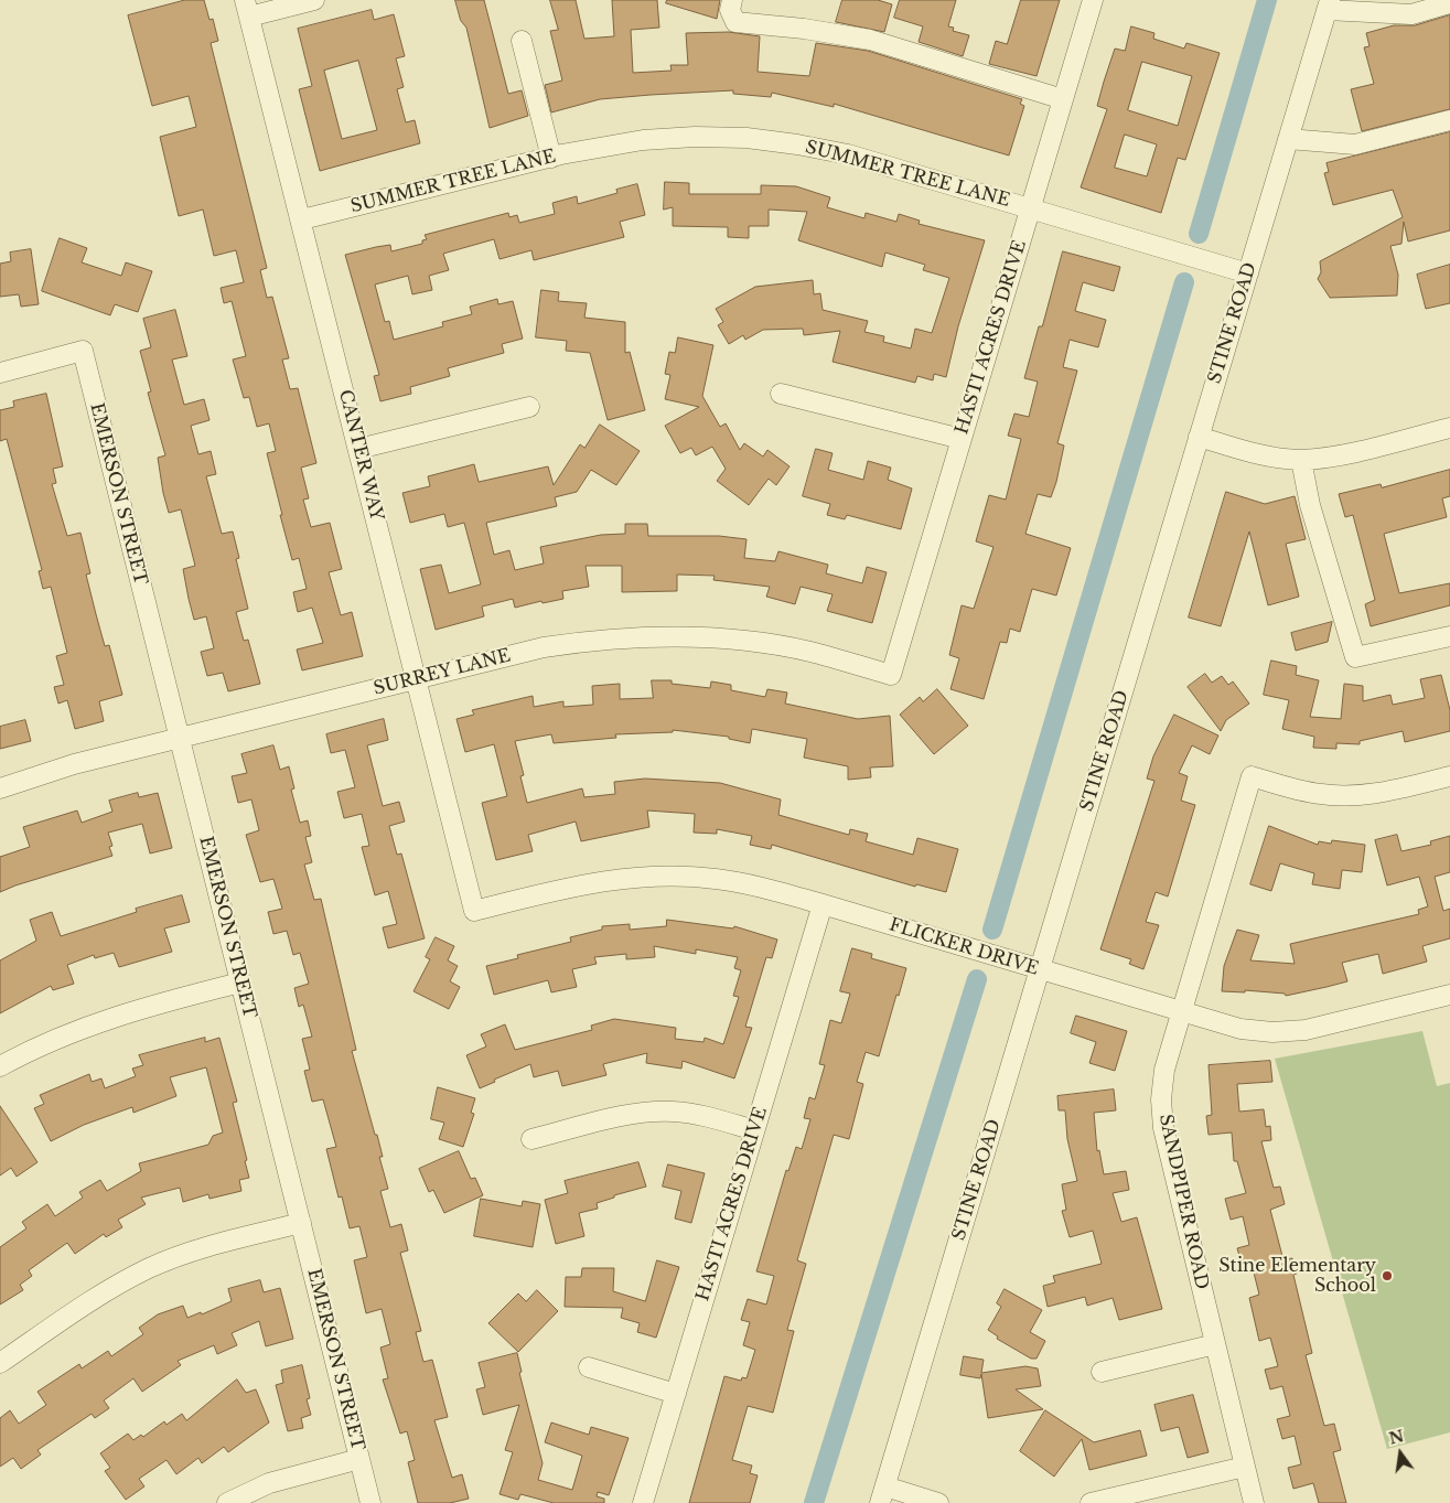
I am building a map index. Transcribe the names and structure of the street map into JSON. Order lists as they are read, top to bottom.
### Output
{
  "streets": {
    "street": [
      "SUMMER TREE LANE",
      "STINE ROAD",
      "HASTI ACRES DRIVE",
      "CANTER WAY",
      "EMERSON STREET",
      "SURREY LANE",
      "FLICKER DRIVE",
      "SANDPIPER ROAD"
    ]
  },
  "crossings": [
    ["SUMMER TREE LANE", "STINE ROAD"],
    ["SUMMER TREE LANE", "HASTI ACRES DRIVE"],
    ["SUMMER TREE LANE", "CANTER WAY"],
    ["STINE ROAD", "FLICKER DRIVE"],
    ["HASTI ACRES DRIVE", "SURREY LANE"],
    ["HASTI ACRES DRIVE", "FLICKER DRIVE"],
    ["CANTER WAY", "SURREY LANE"],
    ["CANTER WAY", "FLICKER DRIVE"],
    ["EMERSON STREET", "SURREY LANE"],
    ["FLICKER DRIVE", "SANDPIPER ROAD"]
  ],
  "places": ["Stine Elementary School"],
  "north": "top"
}
